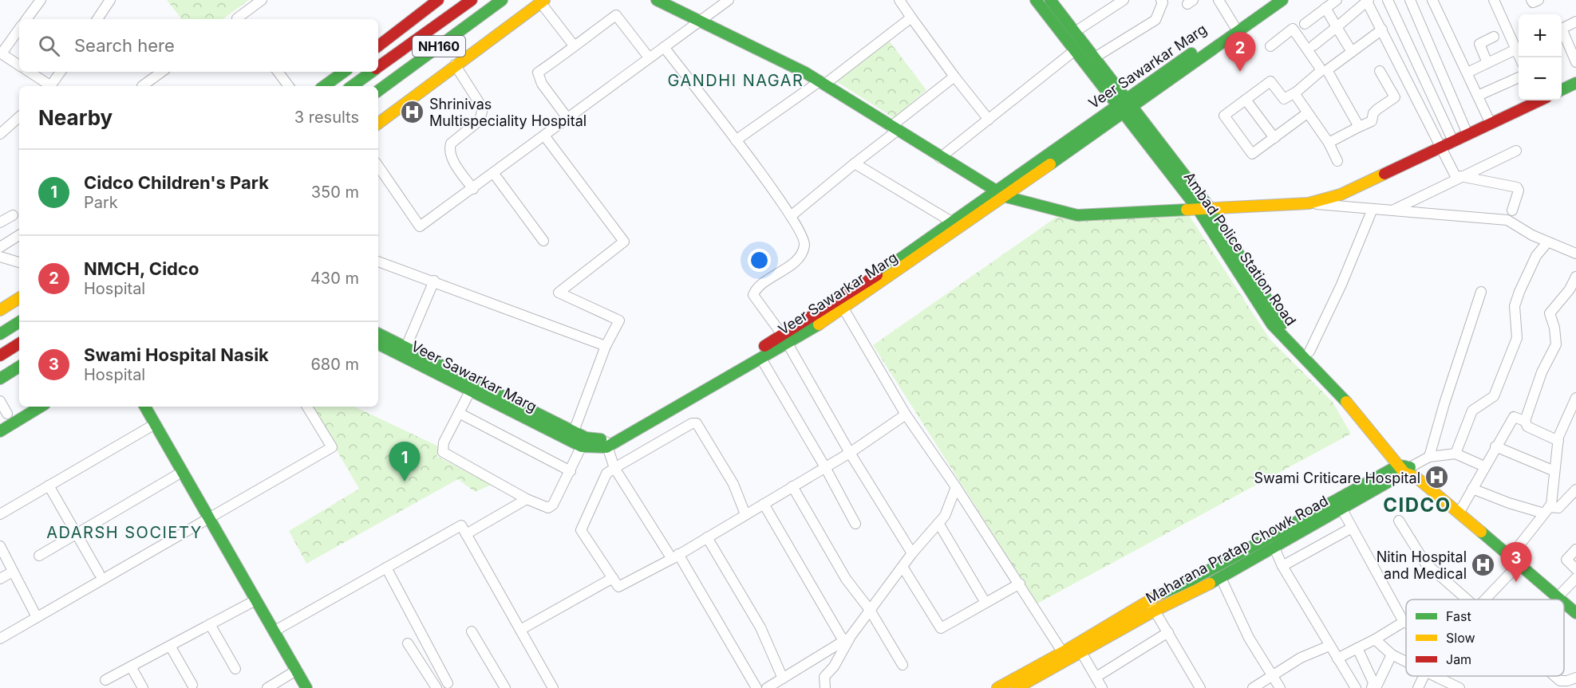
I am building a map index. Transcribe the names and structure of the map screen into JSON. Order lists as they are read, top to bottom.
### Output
{
  "streets": {
    "main road": [
      "NH160",
      "Veer Sawarkar Marg",
      "Ambad Police Station Road",
      "Maharana Pratap Chowk Road"
    ]
  },
  "crossings": [
    ["Veer Sawarkar Marg", "Ambad Police Station Road"],
    ["Ambad Police Station Road", "Maharana Pratap Chowk Road"]
  ],
  "districts": ["GANDHI NAGAR", "CIDCO", "ADARSH SOCIETY"],
  "places": {
    "hospital": ["Shrinivas Multispeciality Hospital", "Swami Criticare Hospital", "Nitin Hospital and Medical"]
  },
  "legend": ["Fast", "Slow", "Jam"],
  "page": {
    "map_buttons": ["+", "−"],
    "search": "Search here",
    "pins": ["2", "1", "3"],
    "heading": ["Nearby", "3 results"],
    "list": [
      {
        "mark": "1",
        "name": "Cidco Children's Park",
        "note": "Park",
        "value": "350 m"
      },
      {
        "mark": "2",
        "name": "NMCH, Cidco",
        "note": "Hospital",
        "value": "430 m"
      },
      {
        "mark": "3",
        "name": "Swami Hospital Nasik",
        "note": "Hospital",
        "value": "680 m"
      }
    ]
  }
}
